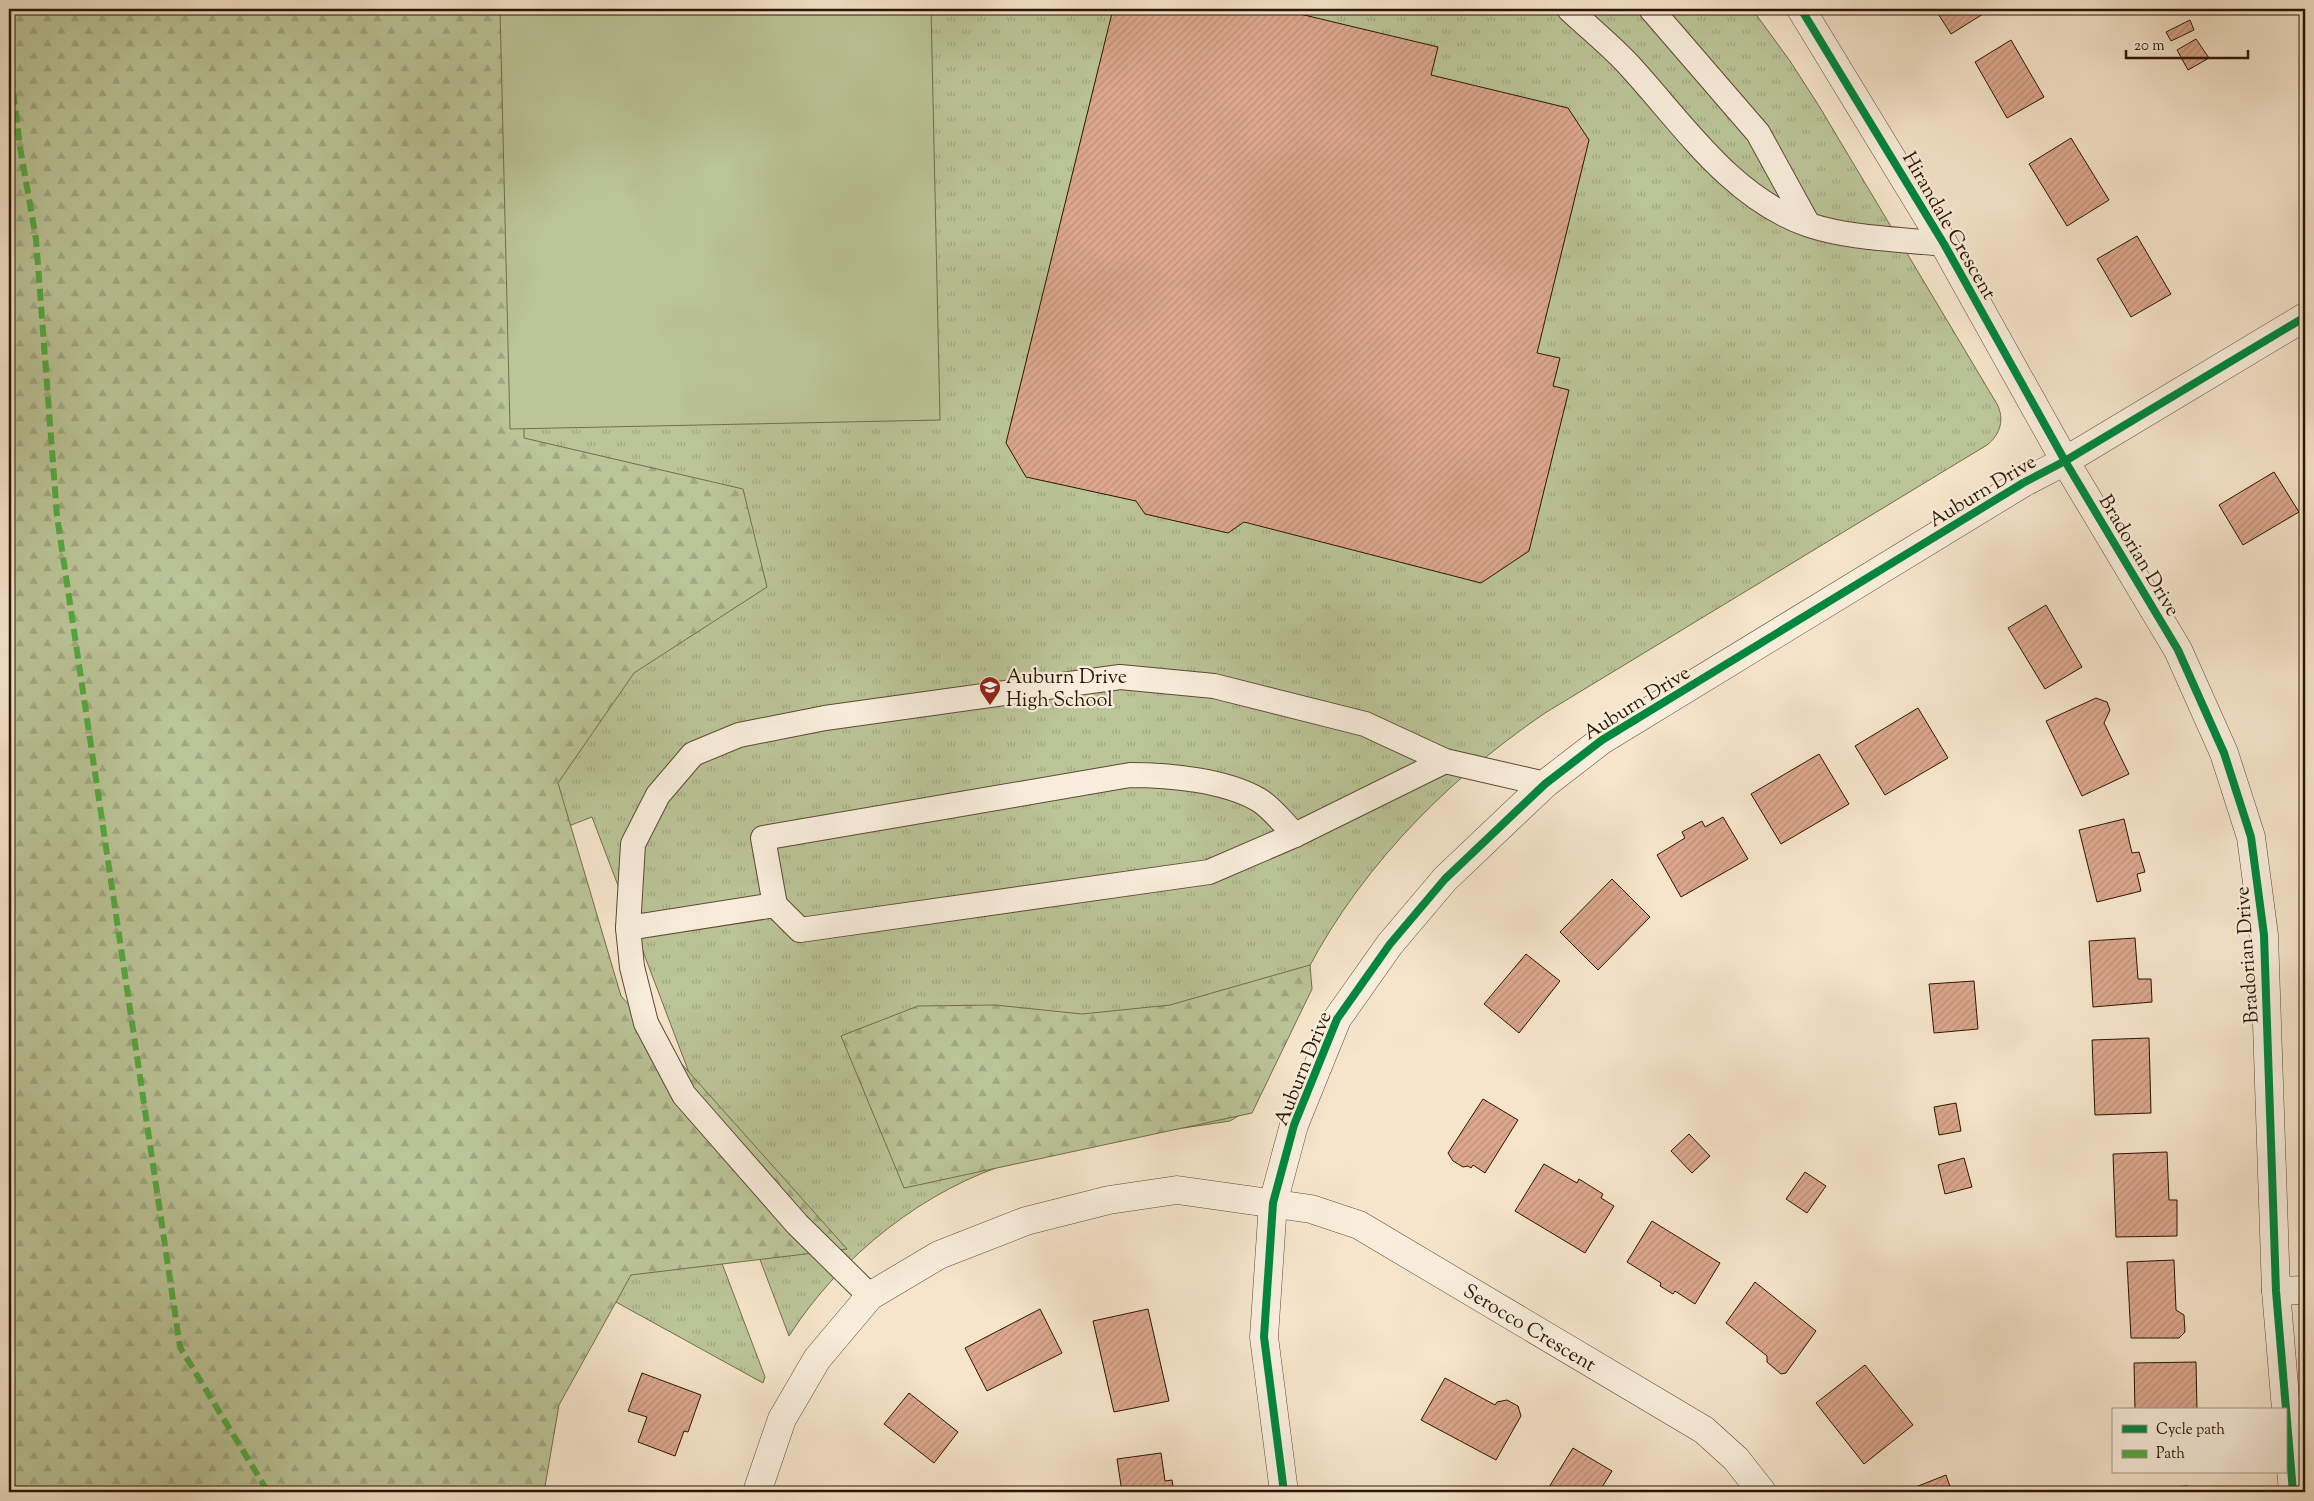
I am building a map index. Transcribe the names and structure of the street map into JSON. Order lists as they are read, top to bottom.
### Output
{
  "streets": {
    "street": [
      "Hirandale Crescent",
      "Auburn Drive",
      "Bradorian Drive",
      "Serocco Crescent"
    ]
  },
  "crossings": [
    ["Hirandale Crescent", "Auburn Drive"],
    ["Hirandale Crescent", "Bradorian Drive"],
    ["Auburn Drive", "Bradorian Drive"],
    ["Auburn Drive", "Serocco Crescent"]
  ],
  "places": {
    "school or university": ["Auburn Drive High School"]
  },
  "legend": ["Cycle path", "Path"],
  "scale_bar": "20 m"
}
